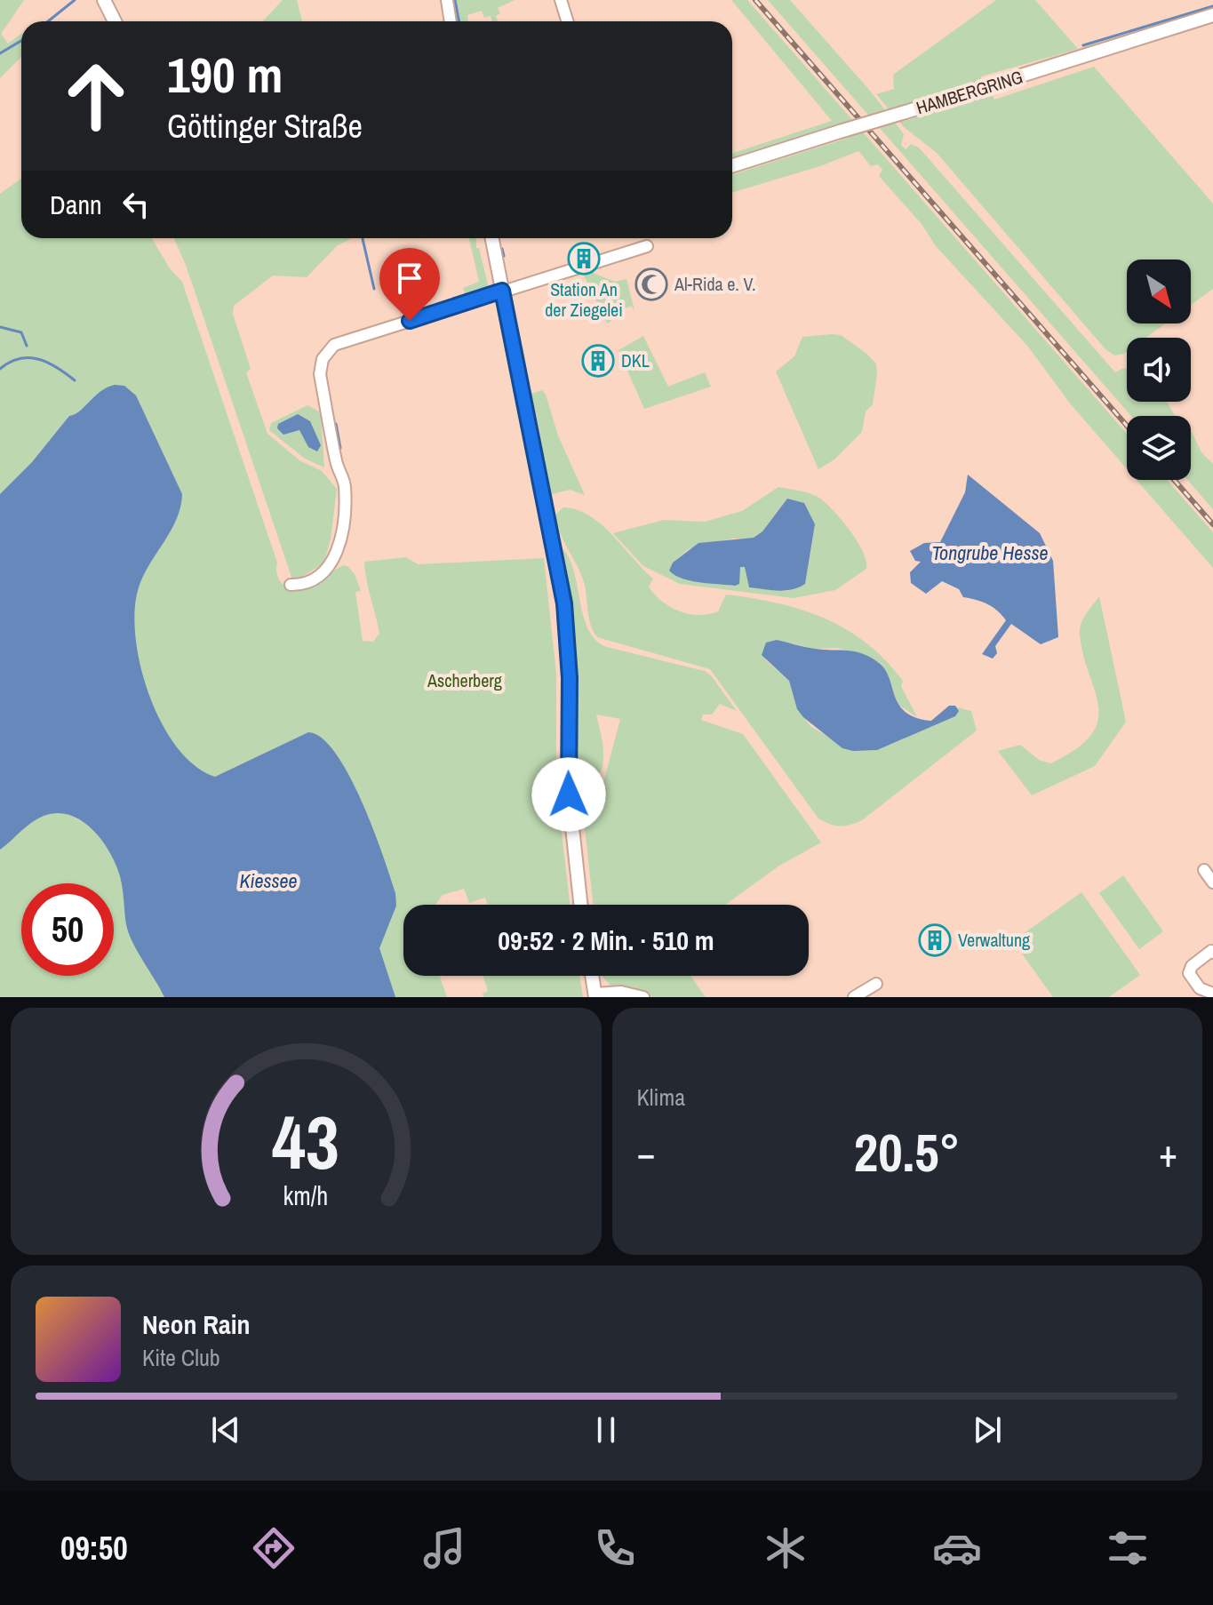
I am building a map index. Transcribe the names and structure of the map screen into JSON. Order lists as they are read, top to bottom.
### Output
{
  "streets": {
    "main road": ["HAMBERGRING"]
  },
  "water": ["Tongrube Hesse", "Kiessee"],
  "parks": ["Ascherberg"],
  "places": {
    "building": ["Station An der Ziegelei", "DKL", "Verwaltung"],
    "mosque": ["Al-Rida e. V."]
  },
  "north": "bottom right",
  "page": {
    "turn": ["190 m", "Göttinger Straße"],
    "then": "Dann",
    "limit": "50",
    "trip": "09:52 · 2 Min. · 510 m",
    "tile": "Klima",
    "heat": ["−", "20.5°", "+"],
    "song": ["Neon Rain", "Kite Club"],
    "tabs": "09:50",
    "gauge": ["43", "km/h"]
  }
}
